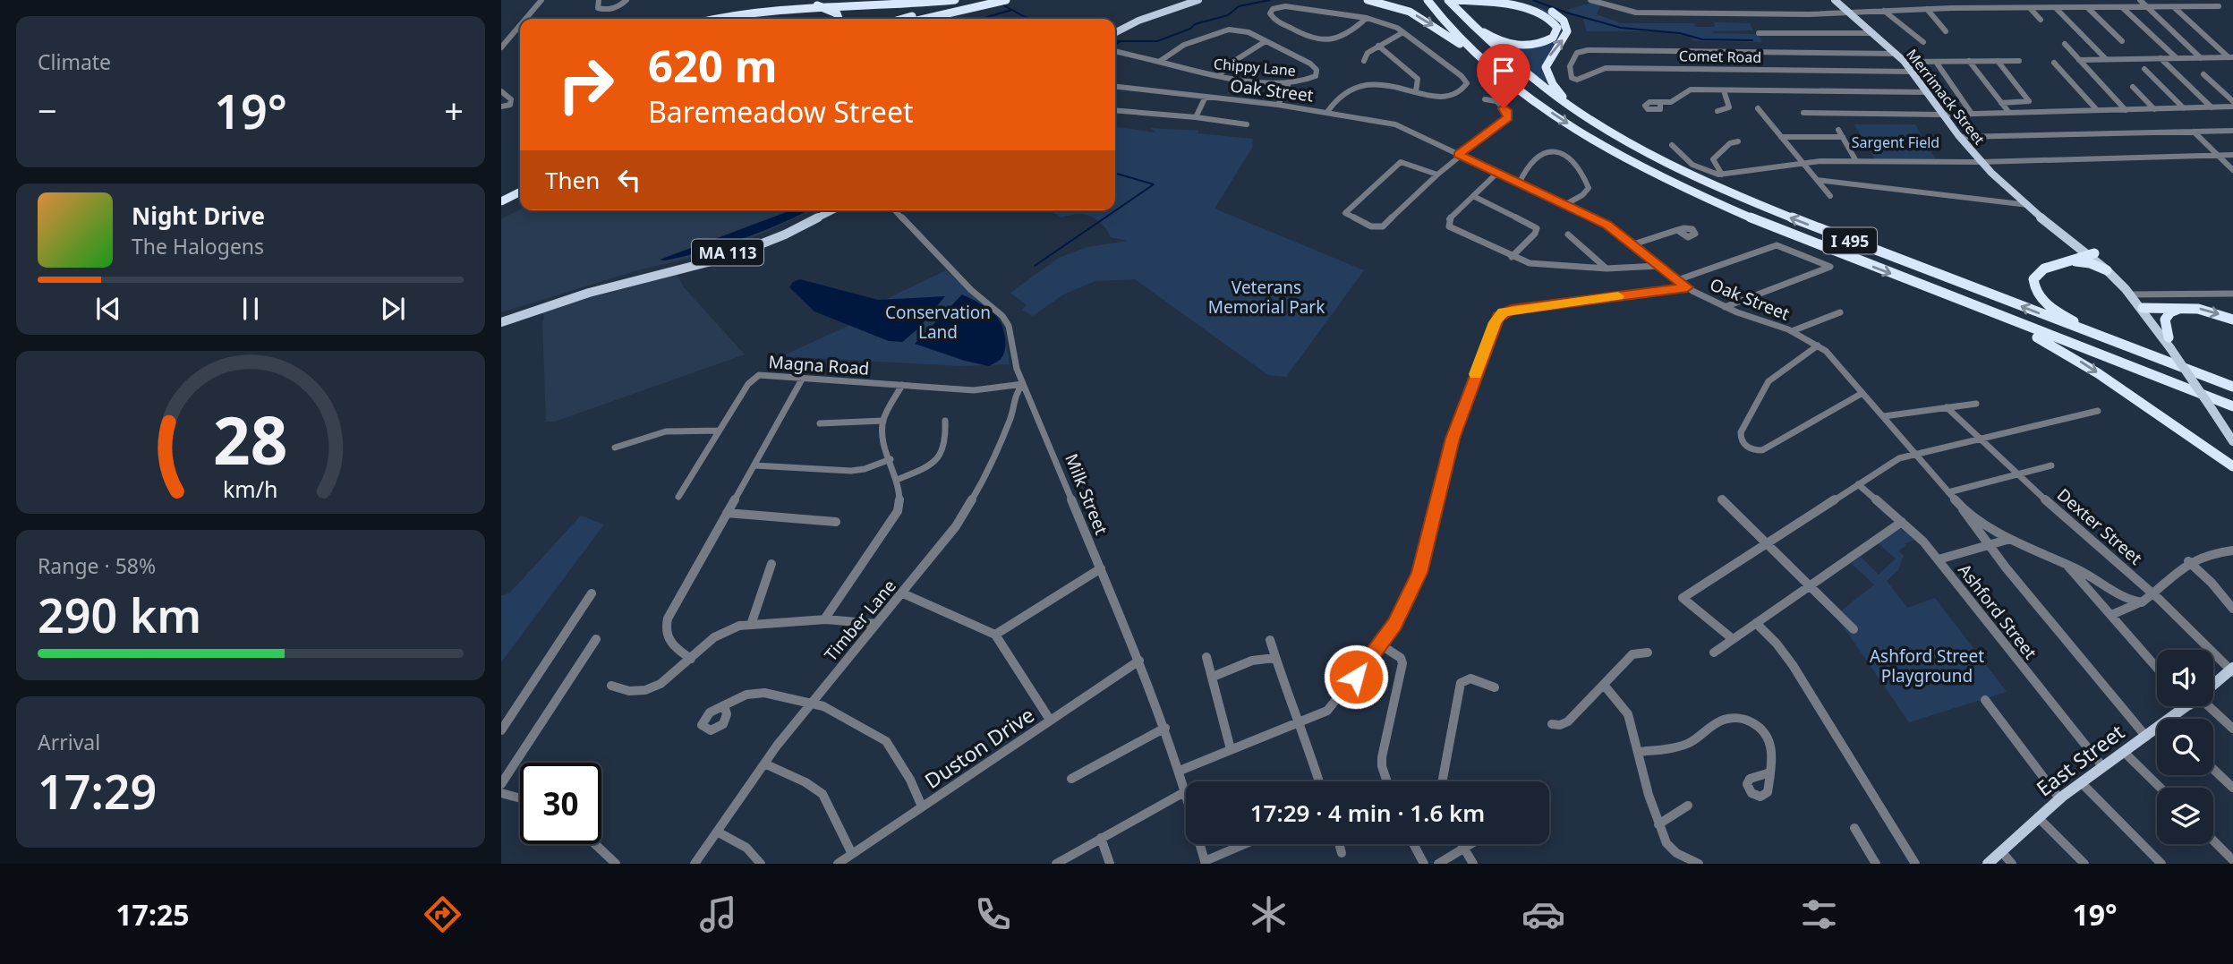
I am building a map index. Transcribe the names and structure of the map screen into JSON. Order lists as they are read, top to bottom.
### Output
{
  "streets": {
    "highway": ["I 495"],
    "main road": ["Merrimack Street", "MA 113", "East Street"],
    "street": [
      "Comet Road",
      "Chippy Lane",
      "Oak Street",
      "Magna Road",
      "Milk Street",
      "Dexter Street",
      "Ashford Street",
      "Timber Lane",
      "Duston Drive"
    ]
  },
  "crossings": [
    ["Comet Road", "Merrimack Street"],
    ["Magna Road", "Milk Street"],
    ["Magna Road", "Timber Lane"],
    ["Milk Street", "Timber Lane"],
    ["Milk Street", "Duston Drive"],
    ["Dexter Street", "East Street"],
    ["Ashford Street", "East Street"]
  ],
  "parks": [
    "Sargent Field",
    "Veterans Memorial Park",
    "Conservation Land",
    "Ashford Street Playground"
  ],
  "page": {
    "tile": [
      "Climate",
      ["Range · 58%", "290 km"],
      ["Arrival", "17:29"]
    ],
    "turn": ["620 m", "Baremeadow Street"],
    "heat": ["−", "19°", "+"],
    "then": "Then",
    "song": ["Night Drive", "The Halogens"],
    "limit": "30",
    "trip": "17:29 · 4 min · 1.6 km",
    "tabs": ["17:25", "19°"],
    "gauge": ["28", "km/h"]
  }
}
